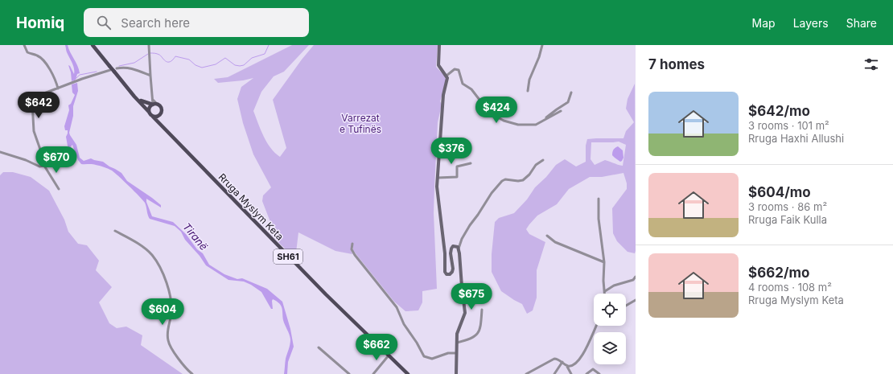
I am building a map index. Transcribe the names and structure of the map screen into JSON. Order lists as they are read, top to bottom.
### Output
{
  "streets": {
    "main road": ["Rruga Myslym Keta", "SH61"]
  },
  "crossings": [
    ["Rruga Myslym Keta", "SH61"]
  ],
  "water": ["Tiranë"],
  "parks": ["Varrezat e Tufinës"],
  "page": {
    "header": "Homiq",
    "search": "Search here",
    "nav": ["Map", "Layers", "Share"],
    "heading": "7 homes",
    "list": [
      {
        "name": "$642/mo",
        "note": "3 rooms · 101 m² · Rruga Haxhi Allushi"
      },
      {
        "name": "$604/mo",
        "note": "3 rooms · 86 m² · Rruga Faik Kulla"
      },
      {
        "name": "$662/mo",
        "note": "4 rooms · 108 m² · Rruga Myslym Keta"
      }
    ],
    "price": [
      "$642",
      "$424",
      "$376",
      "$670",
      "$675",
      "$604",
      "$662"
    ]
  }
}
